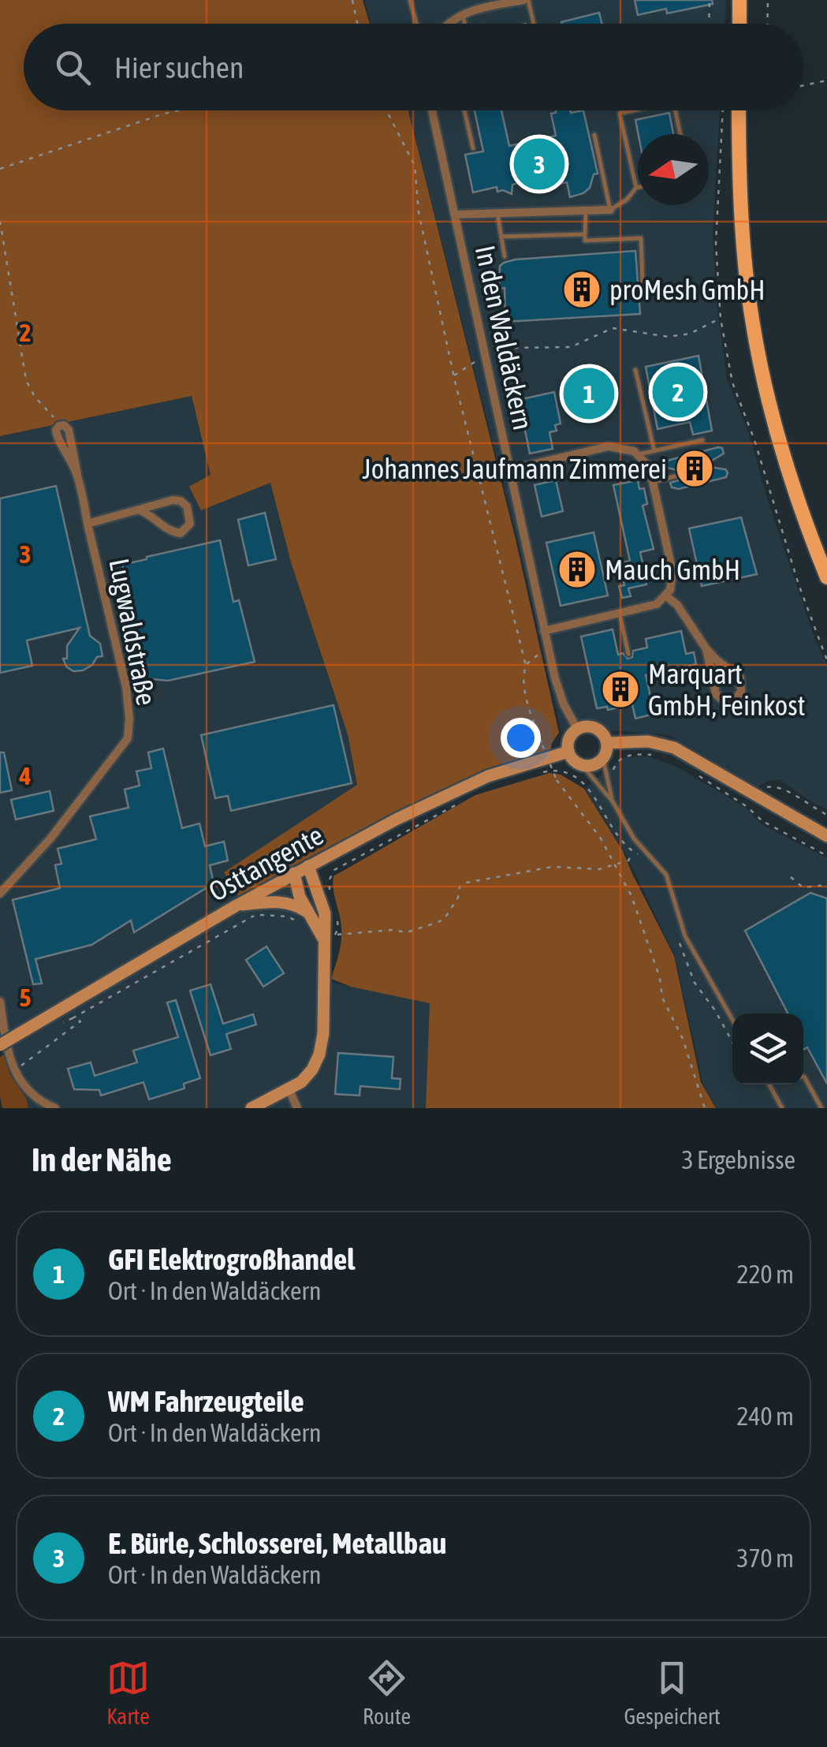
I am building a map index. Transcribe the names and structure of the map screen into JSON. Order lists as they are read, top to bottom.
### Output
{
  "streets": {
    "main road": ["Osttangente"],
    "street": ["In den Waldäckern", "Lugwaldstraße"]
  },
  "crossings": [
    ["In den Waldäckern", "Osttangente"]
  ],
  "places": {
    "building": [
      "proMesh GmbH",
      "Johannes Jaufmann Zimmerei",
      "Mauch GmbH",
      "Marquart GmbH, Feinkost"
    ]
  },
  "north": "left",
  "page": {
    "search": "Hier suchen",
    "pins": ["3", "2", "1"],
    "heading": ["In der Nähe", "3 Ergebnisse"],
    "list": [
      {
        "mark": "1",
        "name": "GFI Elektrogroßhandel",
        "note": "Ort · In den Waldäckern",
        "value": "220 m"
      },
      {
        "mark": "2",
        "name": "WM Fahrzeugteile",
        "note": "Ort · In den Waldäckern",
        "value": "240 m"
      },
      {
        "mark": "3",
        "name": "E. Bürle, Schlosserei, Metallbau",
        "note": "Ort · In den Waldäckern",
        "value": "370 m"
      }
    ],
    "nav": ["Karte", "Route", "Gespeichert"]
  },
  "grid": {
    "rows": [
      "2",
      "3",
      "4",
      "5"
    ]
  }
}
